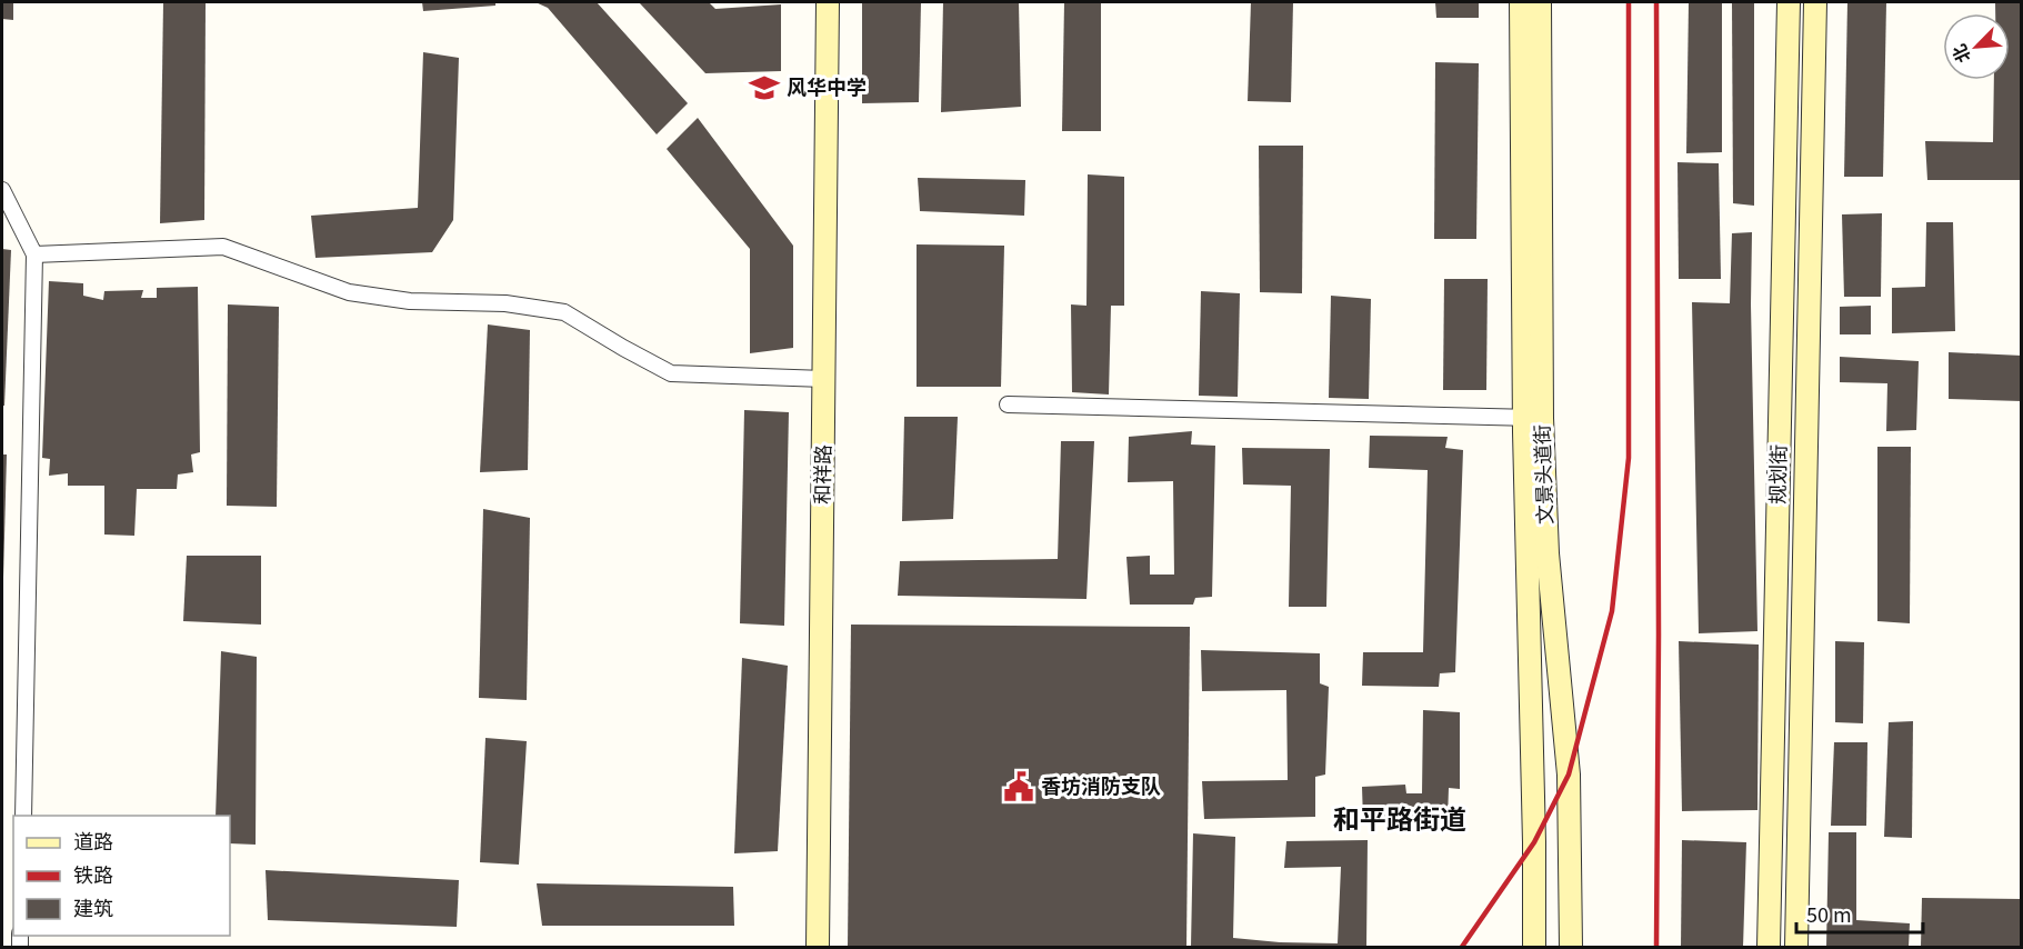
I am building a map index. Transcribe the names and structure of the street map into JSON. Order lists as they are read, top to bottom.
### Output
{
  "streets": {
    "main road": ["和祥路", "文景头道街", "规划街"]
  },
  "districts": ["和平路街道"],
  "places": {
    "school or university": ["风华中学"],
    "public building": ["香坊消防支队"]
  },
  "legend": ["道路", "铁路", "建筑"],
  "scale_bar": "50 m",
  "north": "bottom left"
}
